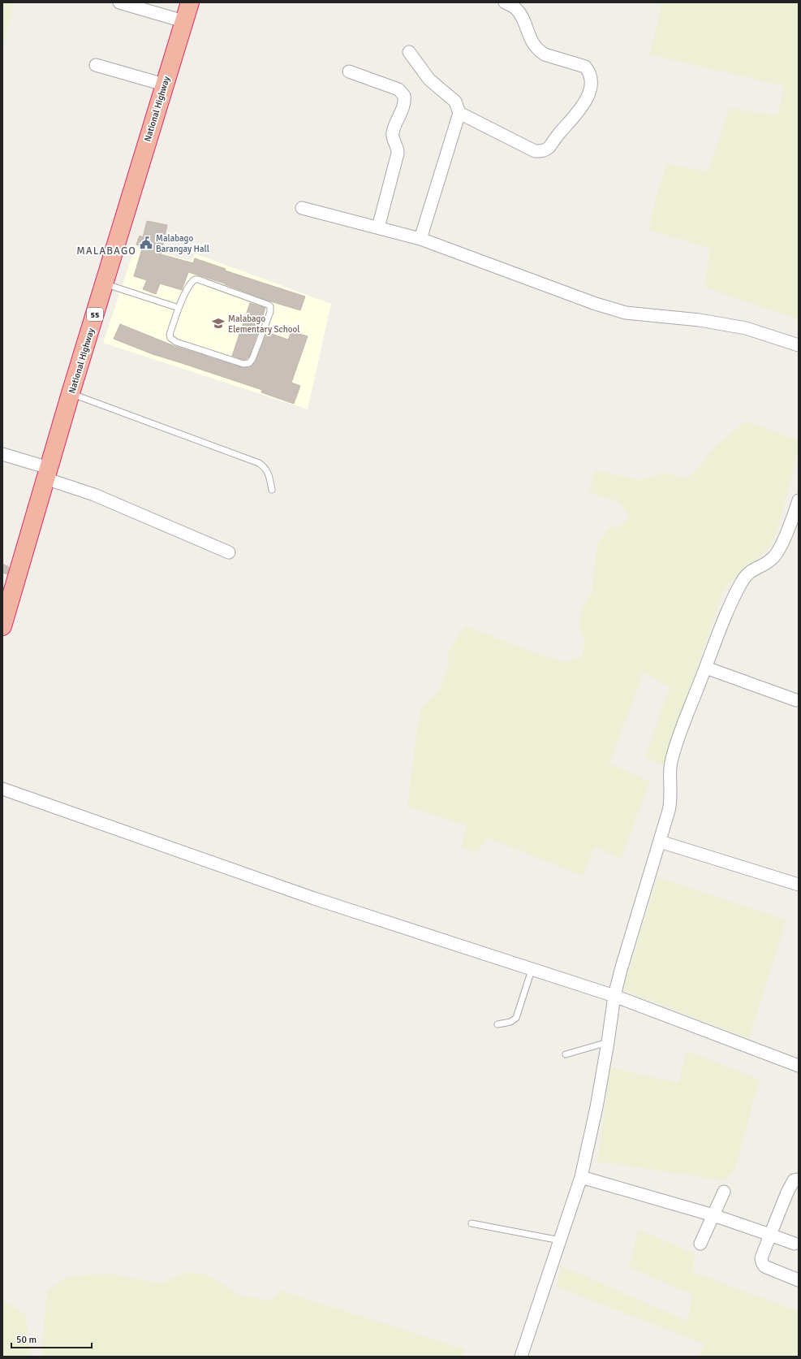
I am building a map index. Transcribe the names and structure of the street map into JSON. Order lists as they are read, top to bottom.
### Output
{
  "streets": {
    "highway": ["National Highway", "55"]
  },
  "districts": ["MALABAGO"],
  "places": {
    "public building": ["Malabago Barangay Hall"],
    "school or university": ["Malabago Elementary School"]
  },
  "scale_bar": "50 m"
}
